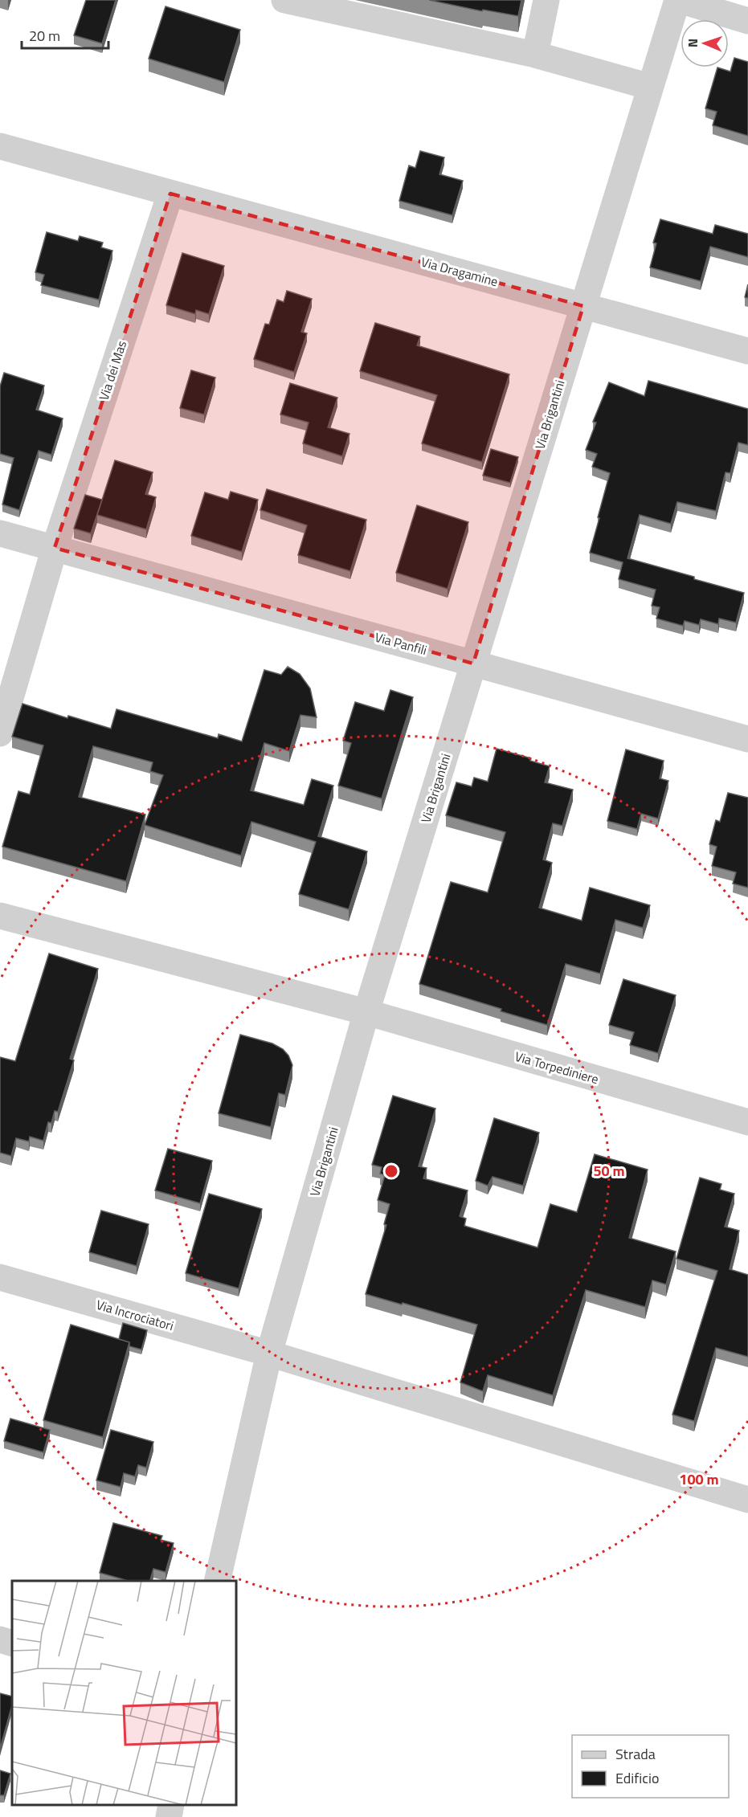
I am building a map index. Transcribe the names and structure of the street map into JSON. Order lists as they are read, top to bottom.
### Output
{
  "streets": {
    "street": [
      "Via Dragamine",
      "Via dei Mas",
      "Via Brigantini",
      "Via Panfili",
      "Via Torpediniere",
      "Via Incrociatori"
    ]
  },
  "crossings": [
    ["Via Dragamine", "Via dei Mas"],
    ["Via Dragamine", "Via Brigantini"],
    ["Via dei Mas", "Via Panfili"],
    ["Via Brigantini", "Via Panfili"],
    ["Via Brigantini", "Via Torpediniere"],
    ["Via Brigantini", "Via Incrociatori"]
  ],
  "legend": ["Strada", "Edificio"],
  "scale_bar": "20 m",
  "north": "left",
  "rings": ["50 m", "100 m"]
}
